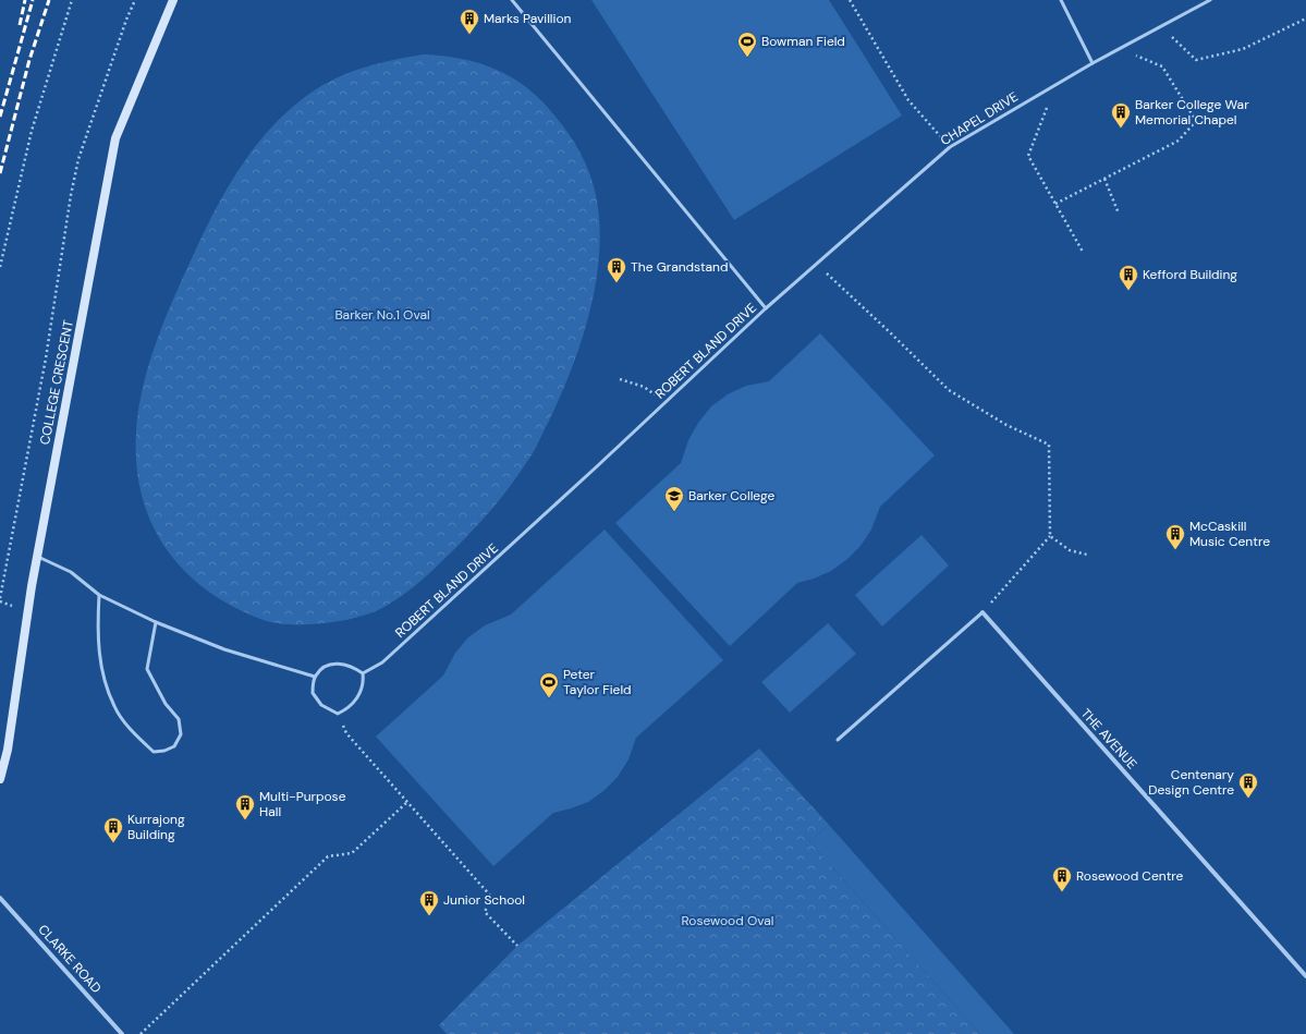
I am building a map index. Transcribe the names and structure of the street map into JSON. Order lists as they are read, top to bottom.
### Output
{
  "streets": {
    "street": ["COLLEGE CRESCENT", "THE AVENUE", "CLARKE ROAD"],
    "lane": ["CHAPEL DRIVE", "ROBERT BLAND DRIVE"]
  },
  "crossings": [
    ["CHAPEL DRIVE", "ROBERT BLAND DRIVE"]
  ],
  "parks": ["Barker No.1 Oval", "Rosewood Oval"],
  "places": {
    "building": [
      "Marks Pavillion",
      "Barker College War Memorial Chapel",
      "The Grandstand",
      "Kefford Building",
      "McCaskill Music Centre",
      "Centenary Design Centre",
      "Multi-Purpose Hall",
      "Kurrajong Building",
      "Rosewood Centre",
      "Junior School"
    ],
    "sports": ["Bowman Field", "Peter Taylor Field"],
    "school or university": ["Barker College"]
  }
}
